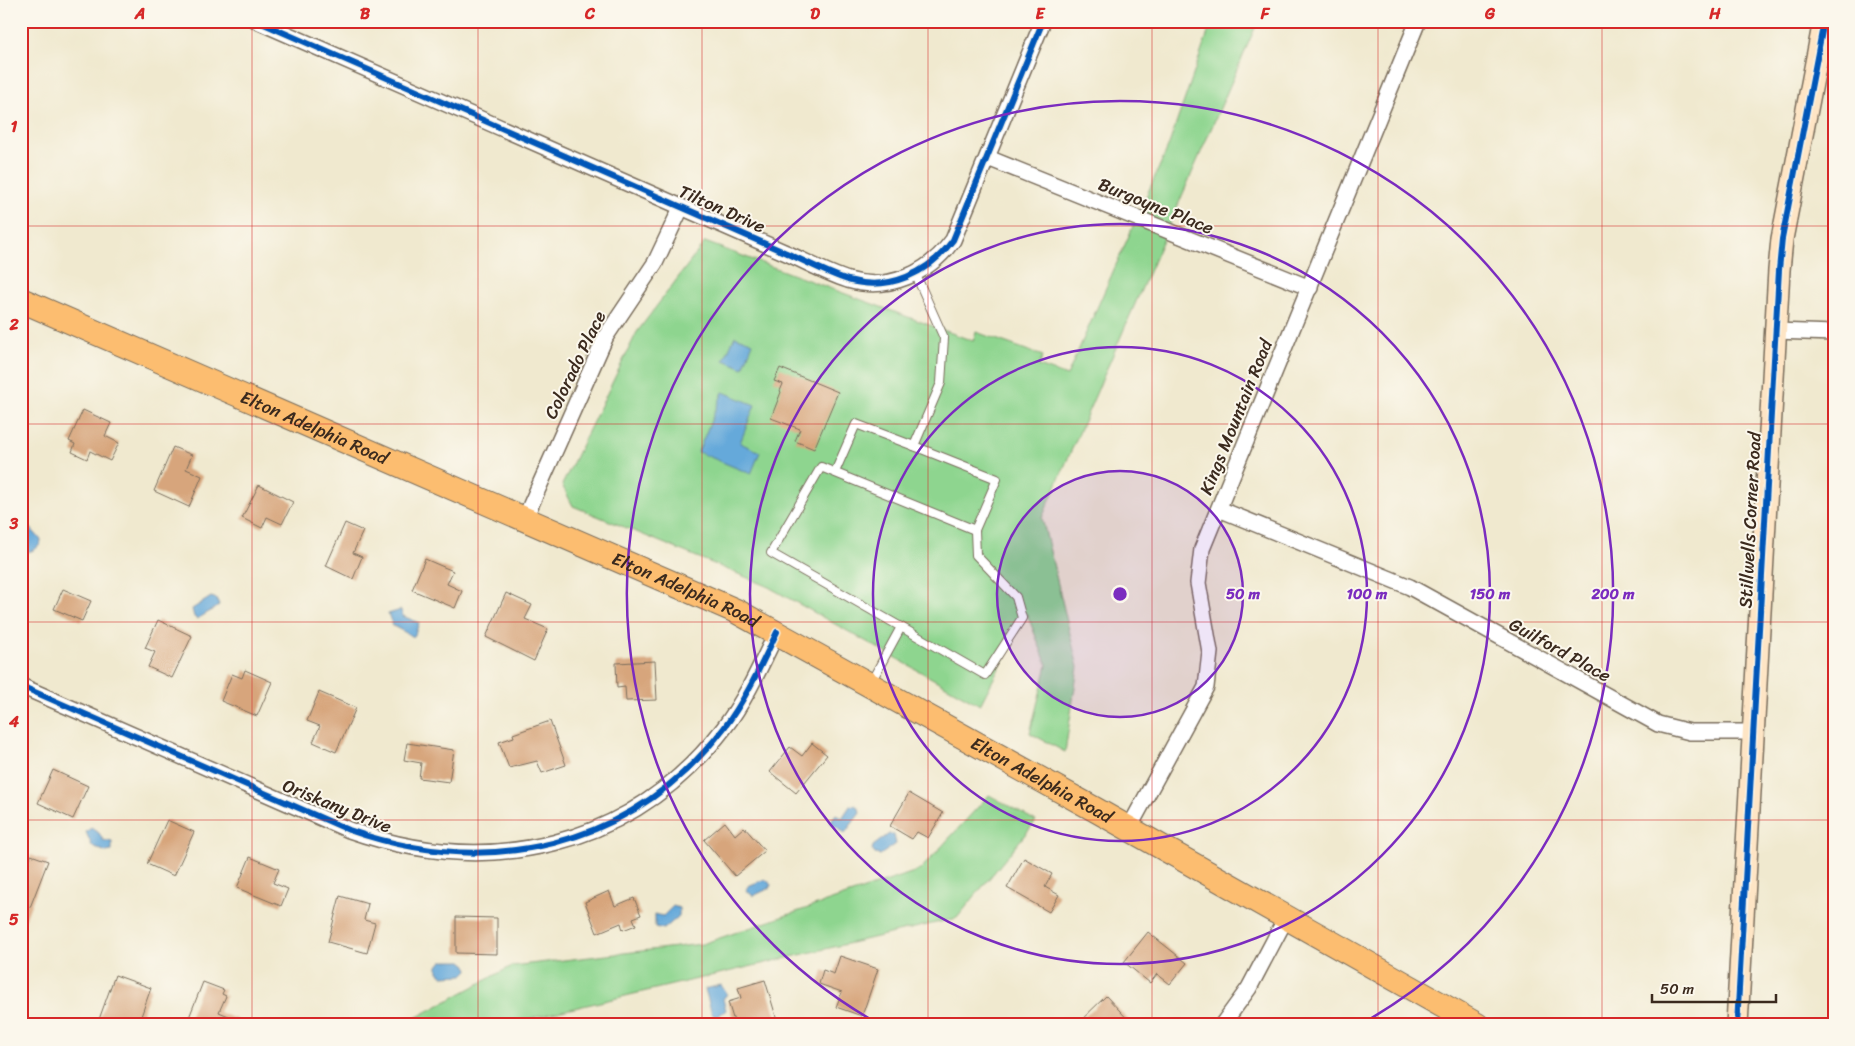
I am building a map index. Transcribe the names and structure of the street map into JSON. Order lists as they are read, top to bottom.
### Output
{
  "streets": {
    "main road": ["Elton Adelphia Road"],
    "street": [
      "Burgoyne Place",
      "Tilton Drive",
      "Colorado Place",
      "Kings Mountain Road",
      "Stillwells Corner Road",
      "Guilford Place",
      "Oriskany Drive"
    ]
  },
  "crossings": [
    ["Burgoyne Place", "Tilton Drive"],
    ["Burgoyne Place", "Kings Mountain Road"],
    ["Tilton Drive", "Colorado Place"],
    ["Colorado Place", "Elton Adelphia Road"],
    ["Kings Mountain Road", "Elton Adelphia Road"],
    ["Kings Mountain Road", "Guilford Place"],
    ["Elton Adelphia Road", "Oriskany Drive"],
    ["Stillwells Corner Road", "Guilford Place"]
  ],
  "scale_bar": "50 m",
  "grid": {
    "columns": [
      "A",
      "B",
      "C",
      "D",
      "E",
      "F",
      "G",
      "H"
    ],
    "rows": [
      "1",
      "2",
      "3",
      "4",
      "5"
    ]
  },
  "rings": [
    "50 m",
    "100 m",
    "150 m",
    "200 m"
  ]
}
